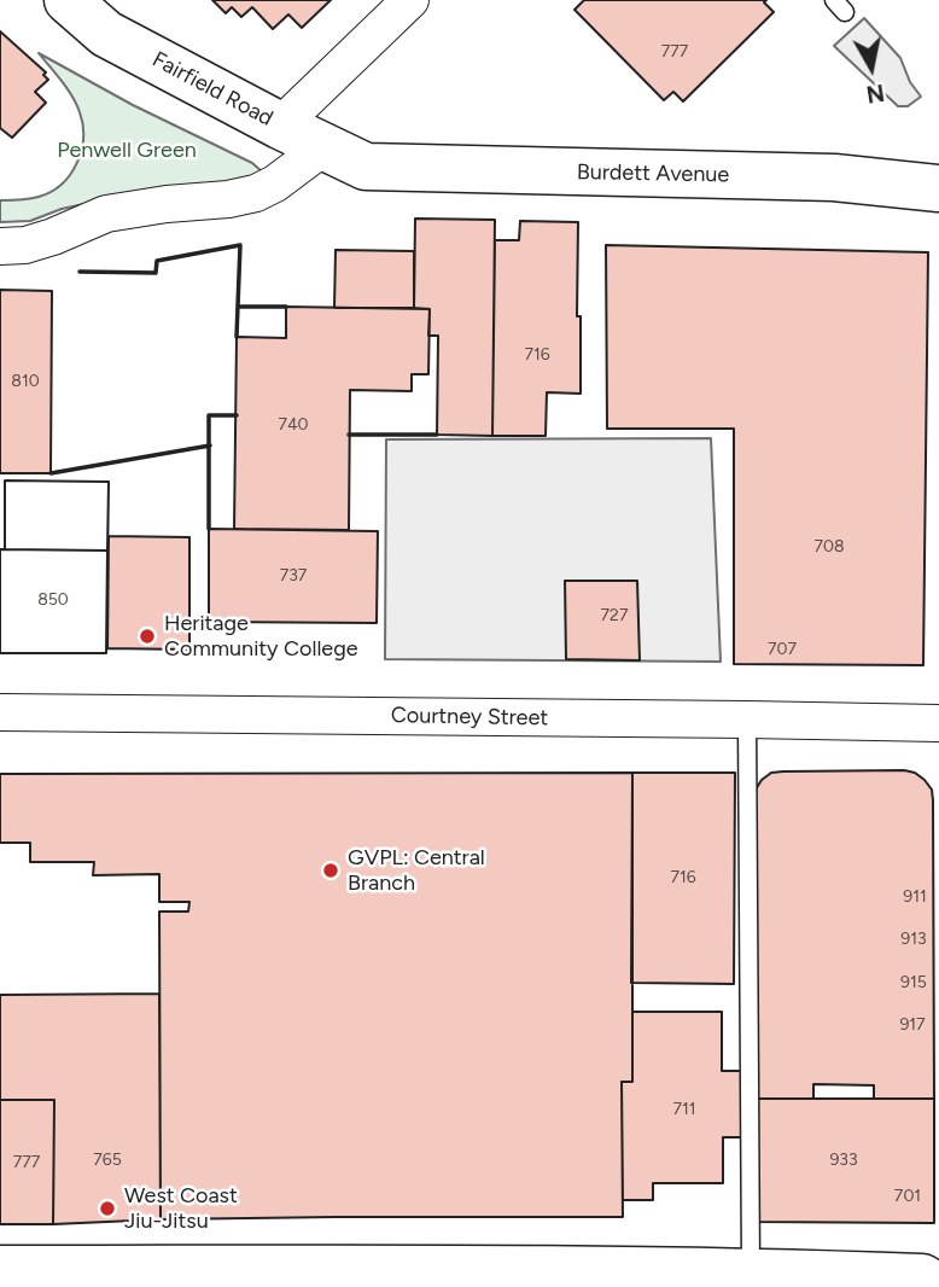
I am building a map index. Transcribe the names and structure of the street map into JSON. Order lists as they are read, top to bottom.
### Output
{
  "streets": {
    "street": ["Fairfield Road", "Burdett Avenue", "Courtney Street"]
  },
  "crossings": [
    ["Fairfield Road", "Burdett Avenue"]
  ],
  "parks": ["Penwell Green"],
  "places": ["Heritage Community College", "GVPL: Central Branch", "West Coast Jiu-Jitsu"],
  "house_numbers": [
    "777",
    "716",
    "810",
    "740",
    "708",
    "737",
    "850",
    "727",
    "707",
    "716",
    "911",
    "913",
    "915",
    "917",
    "711",
    "765",
    "933",
    "777",
    "701"
  ],
  "north": "bottom"
}
